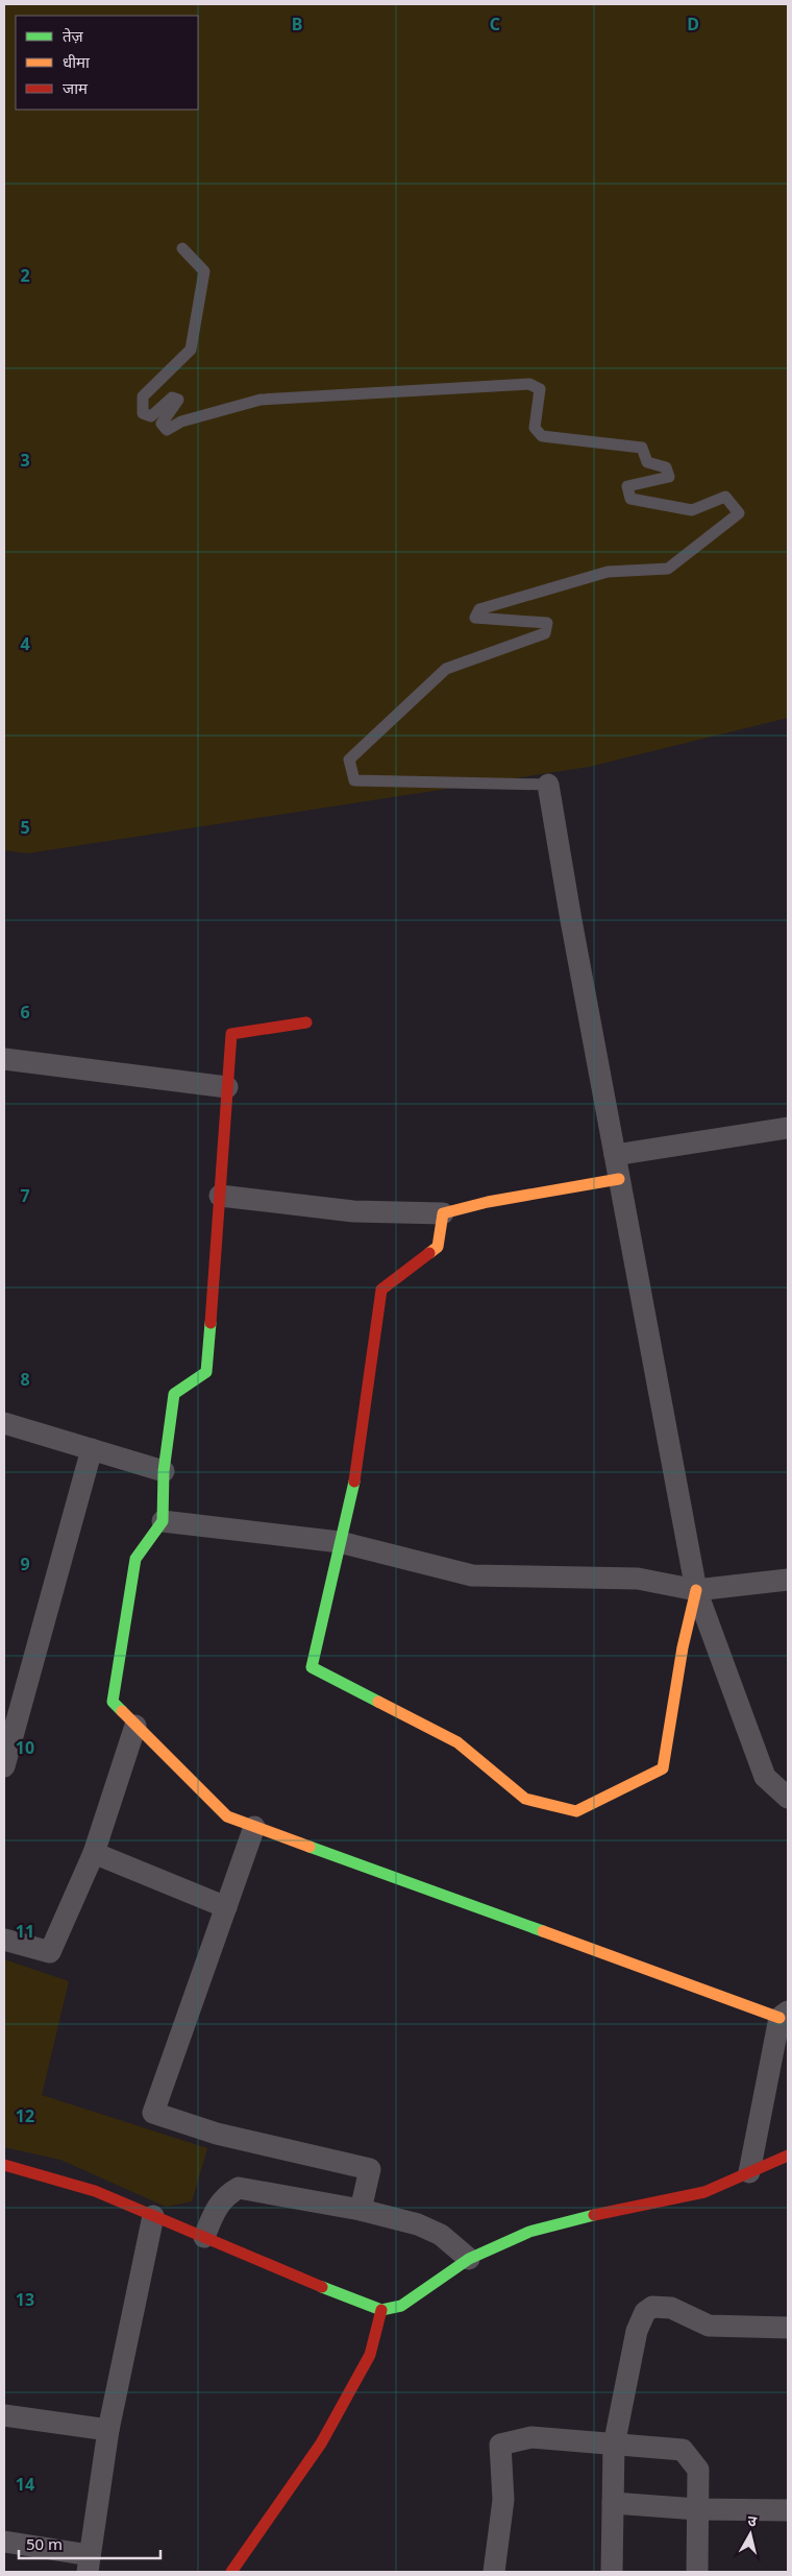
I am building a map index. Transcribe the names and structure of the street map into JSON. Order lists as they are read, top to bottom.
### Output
{
  "legend": ["तेज़", "धीमा", "जाम"],
  "scale_bar": "50 m",
  "north": "top",
  "grid": {
    "columns": ["B", "C", "D"],
    "rows": [
      "2",
      "3",
      "4",
      "5",
      "6",
      "7",
      "8",
      "9",
      "10",
      "11",
      "12",
      "13",
      "14"
    ]
  }
}
